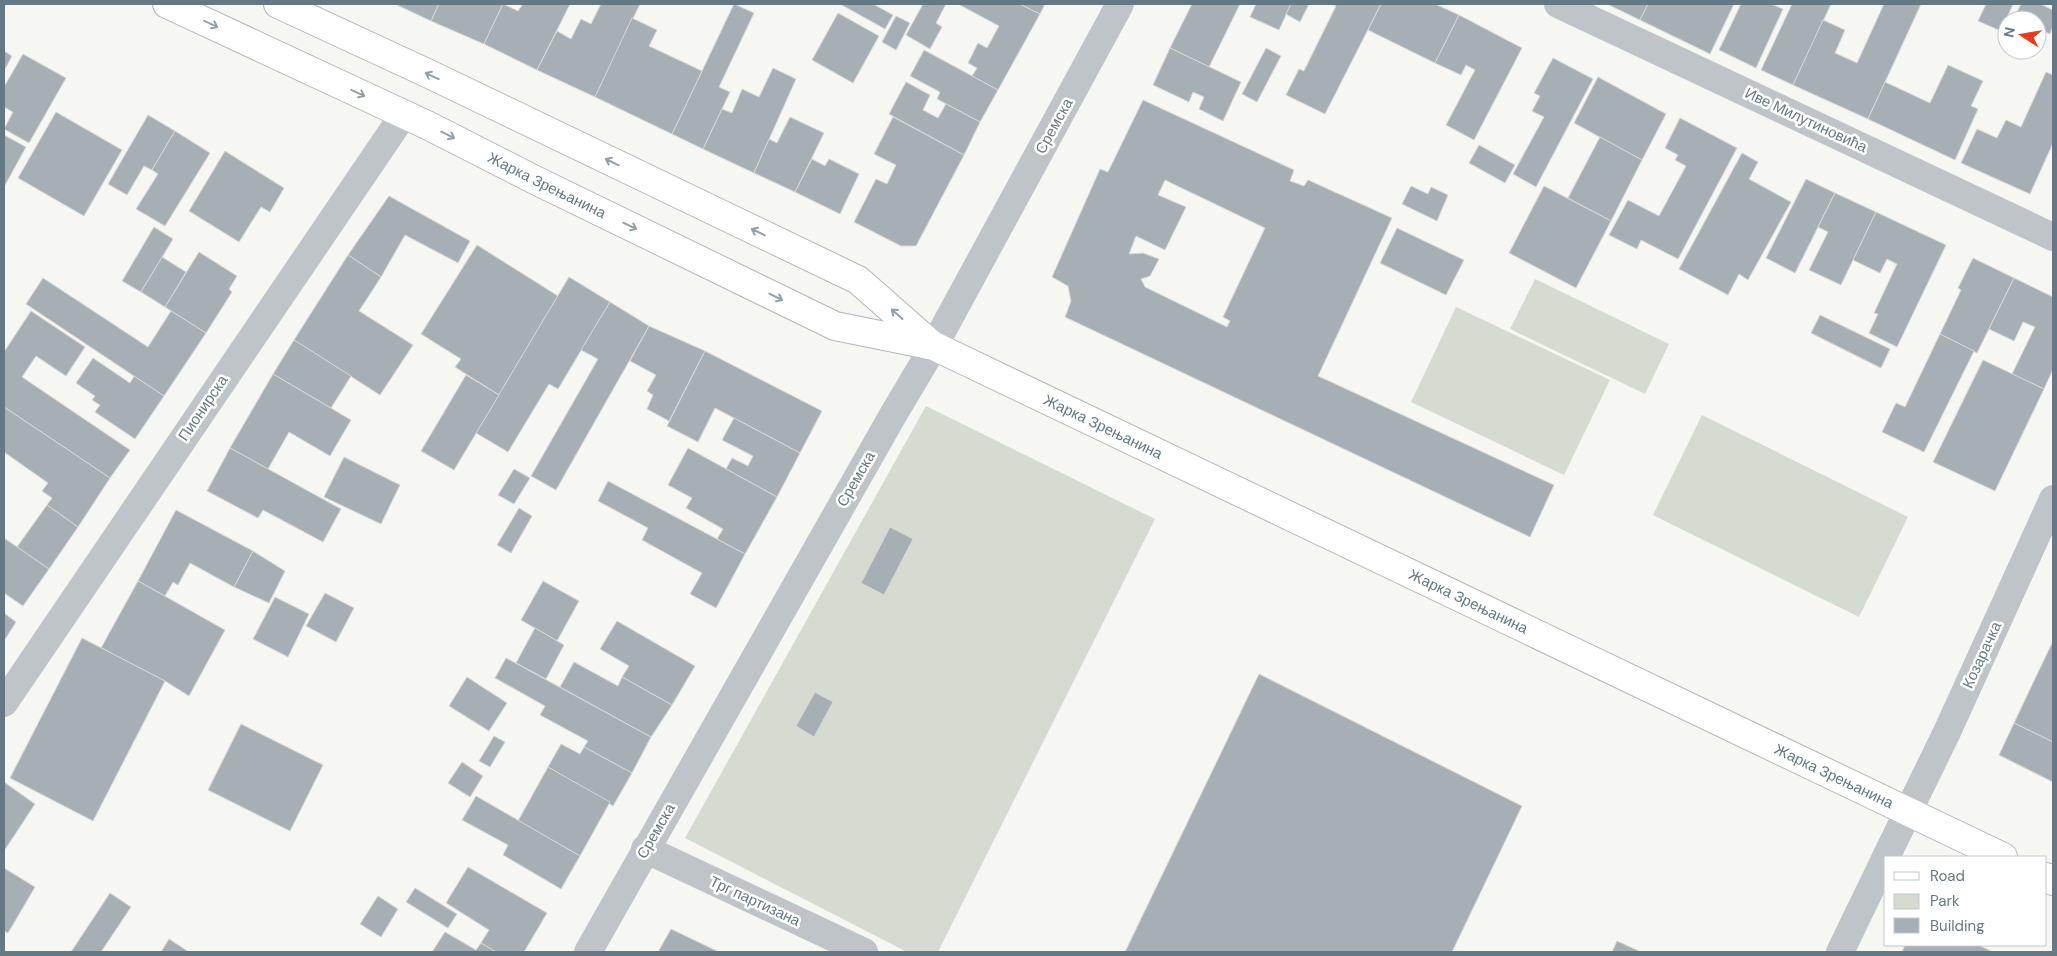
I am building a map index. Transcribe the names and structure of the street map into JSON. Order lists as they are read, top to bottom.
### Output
{
  "streets": {
    "main road": ["Жарка Зрењанина"],
    "street": [
      "Иве Милутиновића",
      "Сремска",
      "Пионирска",
      "Козарачка",
      "Трг партизана"
    ]
  },
  "crossings": [
    ["Сремска", "Жарка Зрењанина"],
    ["Сремска", "Трг партизана"],
    ["Жарка Зрењанина", "Пионирска"],
    ["Жарка Зрењанина", "Козарачка"]
  ],
  "legend": ["Road", "Park", "Building"],
  "north": "left"
}
